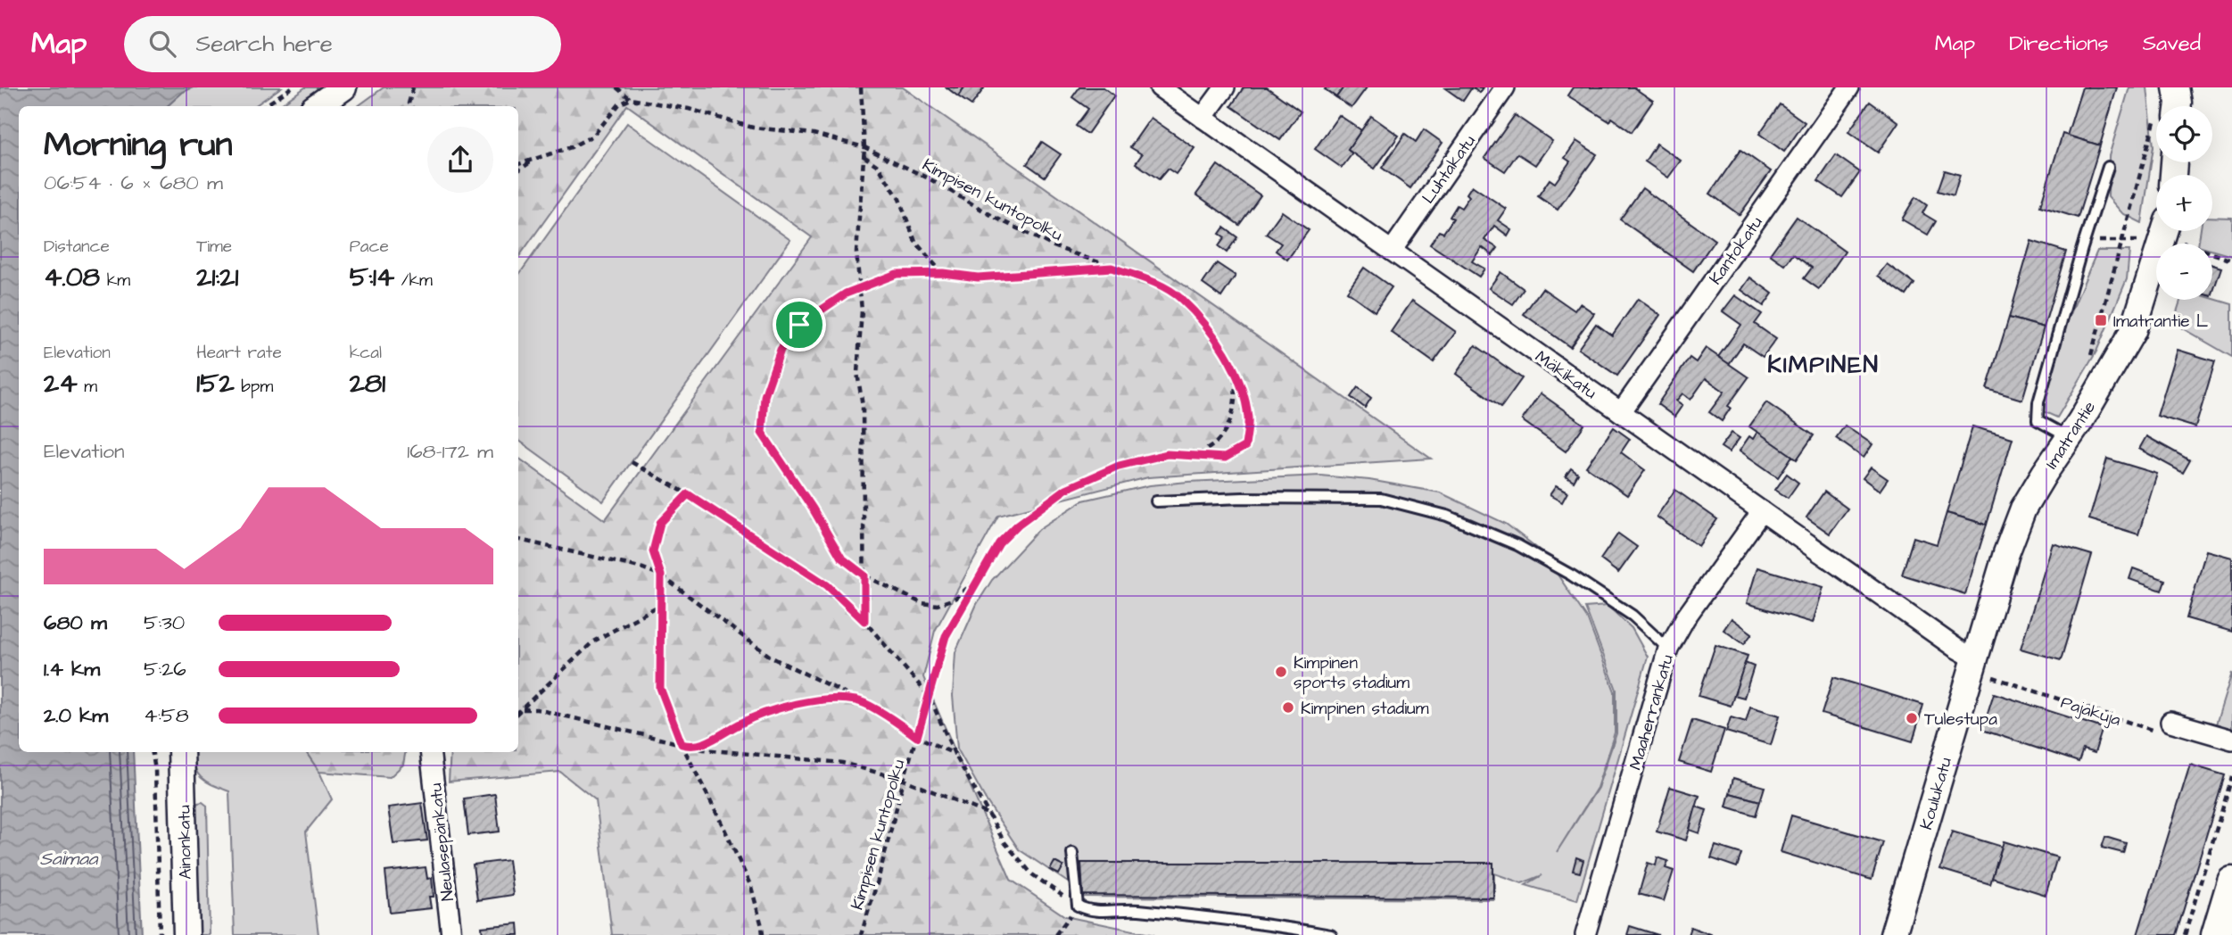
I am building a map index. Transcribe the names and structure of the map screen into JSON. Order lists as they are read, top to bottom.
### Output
{
  "streets": {
    "street": [
      "Luhtakatu",
      "Kantokatu",
      "Mäkikatu",
      "Imatrantie",
      "Maaherrankatu",
      "Koulukatu",
      "Ainonkatu",
      "Neulasepänkatu"
    ],
    "path": ["Kimpisen kuntopolku", "Pajakuja"]
  },
  "crossings": [
    ["Luhtakatu", "Mäkikatu"],
    ["Kantokatu", "Mäkikatu"],
    ["Mäkikatu", "Imatrantie"],
    ["Mäkikatu", "Pajakuja"],
    ["Mäkikatu", "Maaherrankatu"],
    ["Mäkikatu", "Koulukatu"],
    ["Imatrantie", "Pajakuja"],
    ["Imatrantie", "Koulukatu"],
    ["Pajakuja", "Koulukatu"]
  ],
  "districts": ["KIMPINEN"],
  "water": ["Saimaa"],
  "places": {
    "transit": ["Imatrantie L"],
    "other": ["Kimpinen sports stadium", "Kimpinen stadium", "Tulestupa"]
  },
  "page": {
    "header": "Map",
    "search": "Search here",
    "nav": ["Map", "Directions", "Saved"],
    "map_buttons": ["+", "−"],
    "heading": ["Morning run", "06:54 · 6 × 680 m"],
    "stats": [
      ["Distance", "4.08 km"],
      ["Time", "21:21"],
      ["Pace", "5:14 /km"],
      ["Elevation", "24 m"],
      ["Heart rate", "152 bpm"],
      ["kcal", "281"]
    ],
    "chart": ["Elevation", "168–172 m"],
    "list": [
      {
        "name": "680 m",
        "note": "5:30"
      },
      {
        "name": "1.4 km",
        "note": "5:26"
      },
      {
        "name": "2.0 km",
        "note": "4:58"
      }
    ]
  }
}
